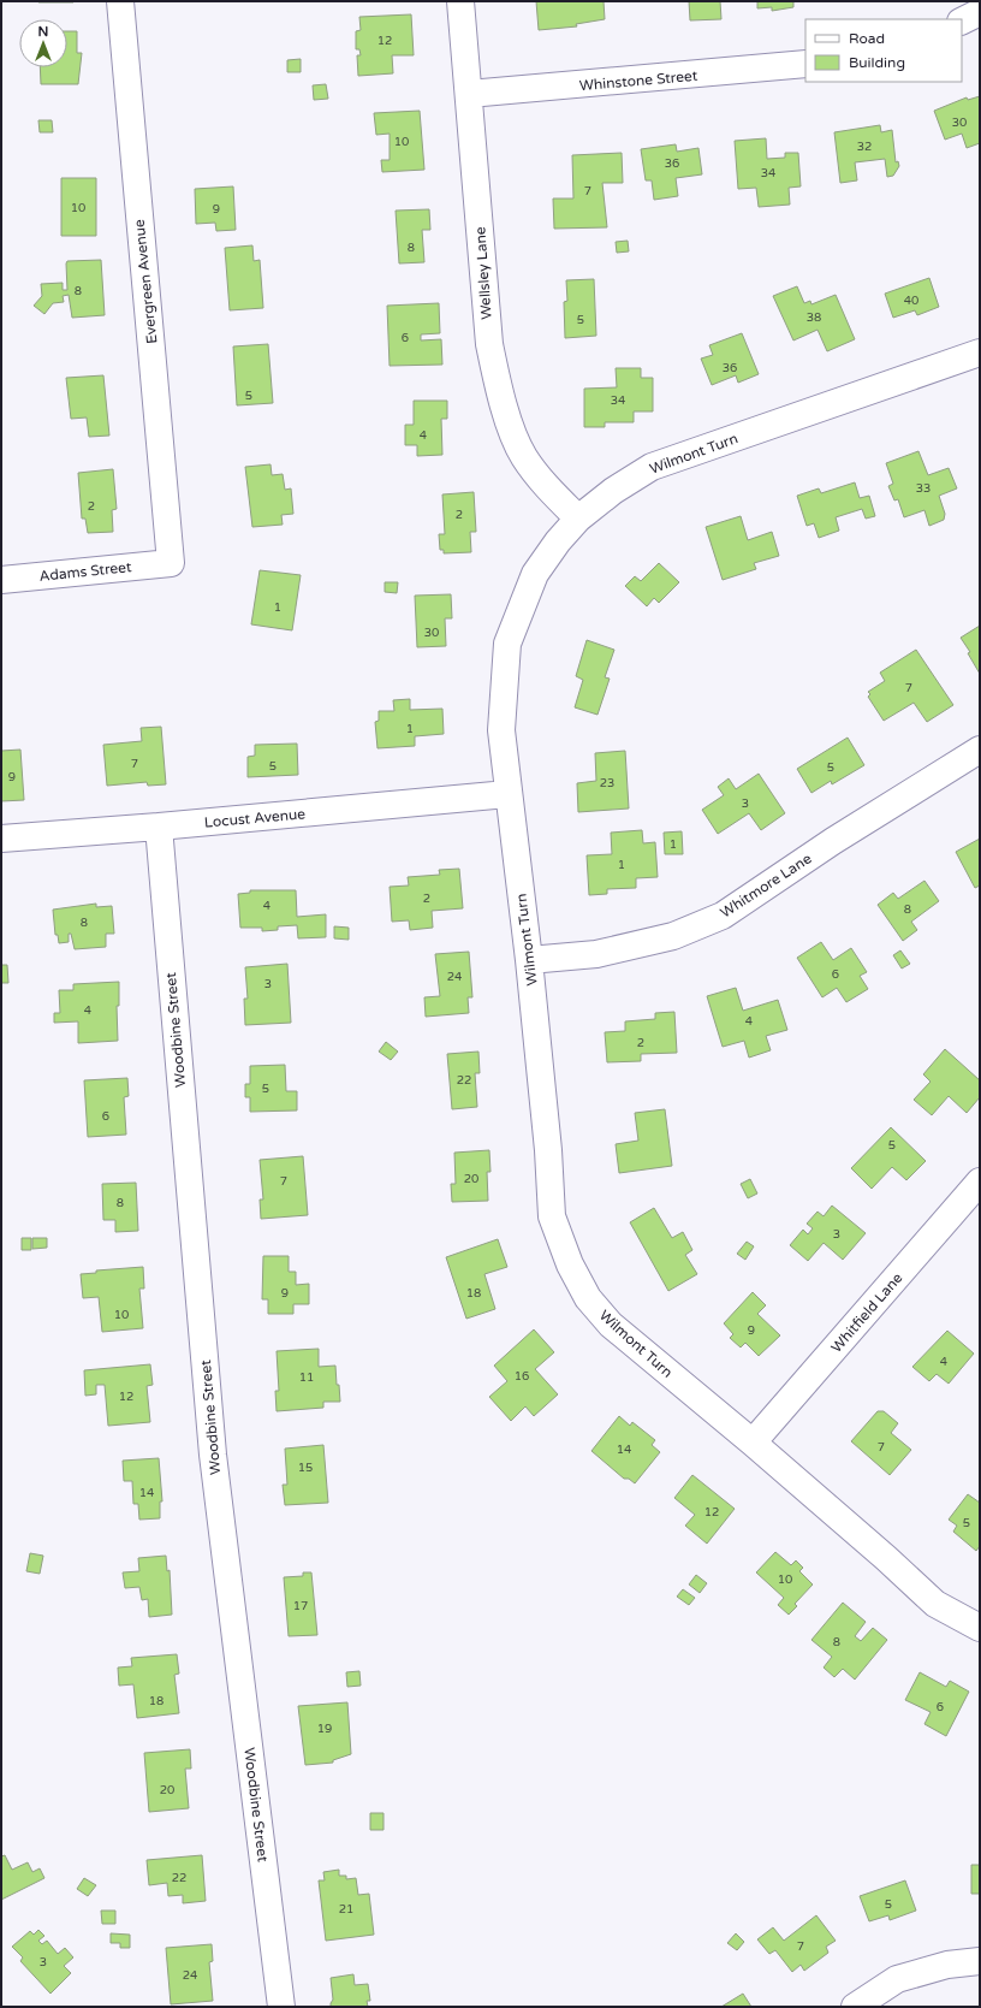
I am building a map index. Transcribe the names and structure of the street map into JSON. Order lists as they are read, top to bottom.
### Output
{
  "streets": {
    "street": [
      "Whinstone Street",
      "Wellsley Lane",
      "Evergreen Avenue",
      "Wilmont Turn",
      "Adams Street",
      "Locust Avenue",
      "Whitmore Lane",
      "Woodbine Street",
      "Whitfield Lane"
    ]
  },
  "crossings": [
    ["Whinstone Street", "Wellsley Lane"],
    ["Wellsley Lane", "Wilmont Turn"],
    ["Evergreen Avenue", "Adams Street"],
    ["Wilmont Turn", "Locust Avenue"],
    ["Wilmont Turn", "Whitmore Lane"],
    ["Wilmont Turn", "Whitfield Lane"],
    ["Locust Avenue", "Woodbine Street"]
  ],
  "house_numbers": [
    "12",
    "30",
    "10",
    "32",
    "36",
    "34",
    "7",
    "10",
    "9",
    "8",
    "8",
    "40",
    "38",
    "5",
    "6",
    "36",
    "5",
    "34",
    "4",
    "33",
    "2",
    "2",
    "1",
    "30",
    "7",
    "1",
    "7",
    "5",
    "5",
    "9",
    "23",
    "3",
    "1",
    "1",
    "2",
    "4",
    "8",
    "8",
    "6",
    "24",
    "3",
    "4",
    "4",
    "2",
    "22",
    "5",
    "6",
    "5",
    "20",
    "7",
    "8",
    "3",
    "9",
    "18",
    "10",
    "9",
    "4",
    "16",
    "11",
    "12",
    "7",
    "14",
    "15",
    "14",
    "12",
    "5",
    "10",
    "17",
    "8",
    "18",
    "6",
    "19",
    "20",
    "22",
    "5",
    "21",
    "7",
    "3",
    "24"
  ],
  "legend": ["Road", "Building"],
  "north": "top"
}
